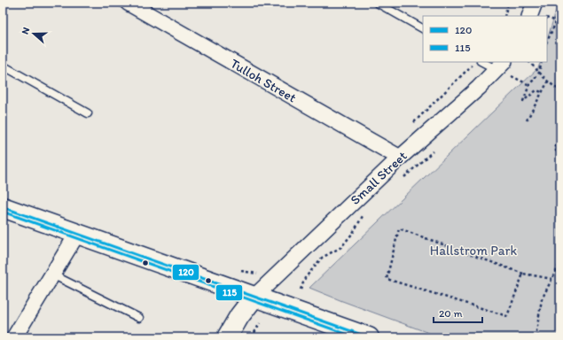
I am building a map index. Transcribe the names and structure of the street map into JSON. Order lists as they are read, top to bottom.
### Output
{
  "streets": {
    "street": ["Tulloh Street", "Small Street"]
  },
  "crossings": [
    ["Tulloh Street", "Small Street"]
  ],
  "parks": ["Hallstrom Park"],
  "lines": ["transit line 120", "transit line 115"],
  "legend": ["120", "115"],
  "scale_bar": "20 m",
  "north": "left"
}
